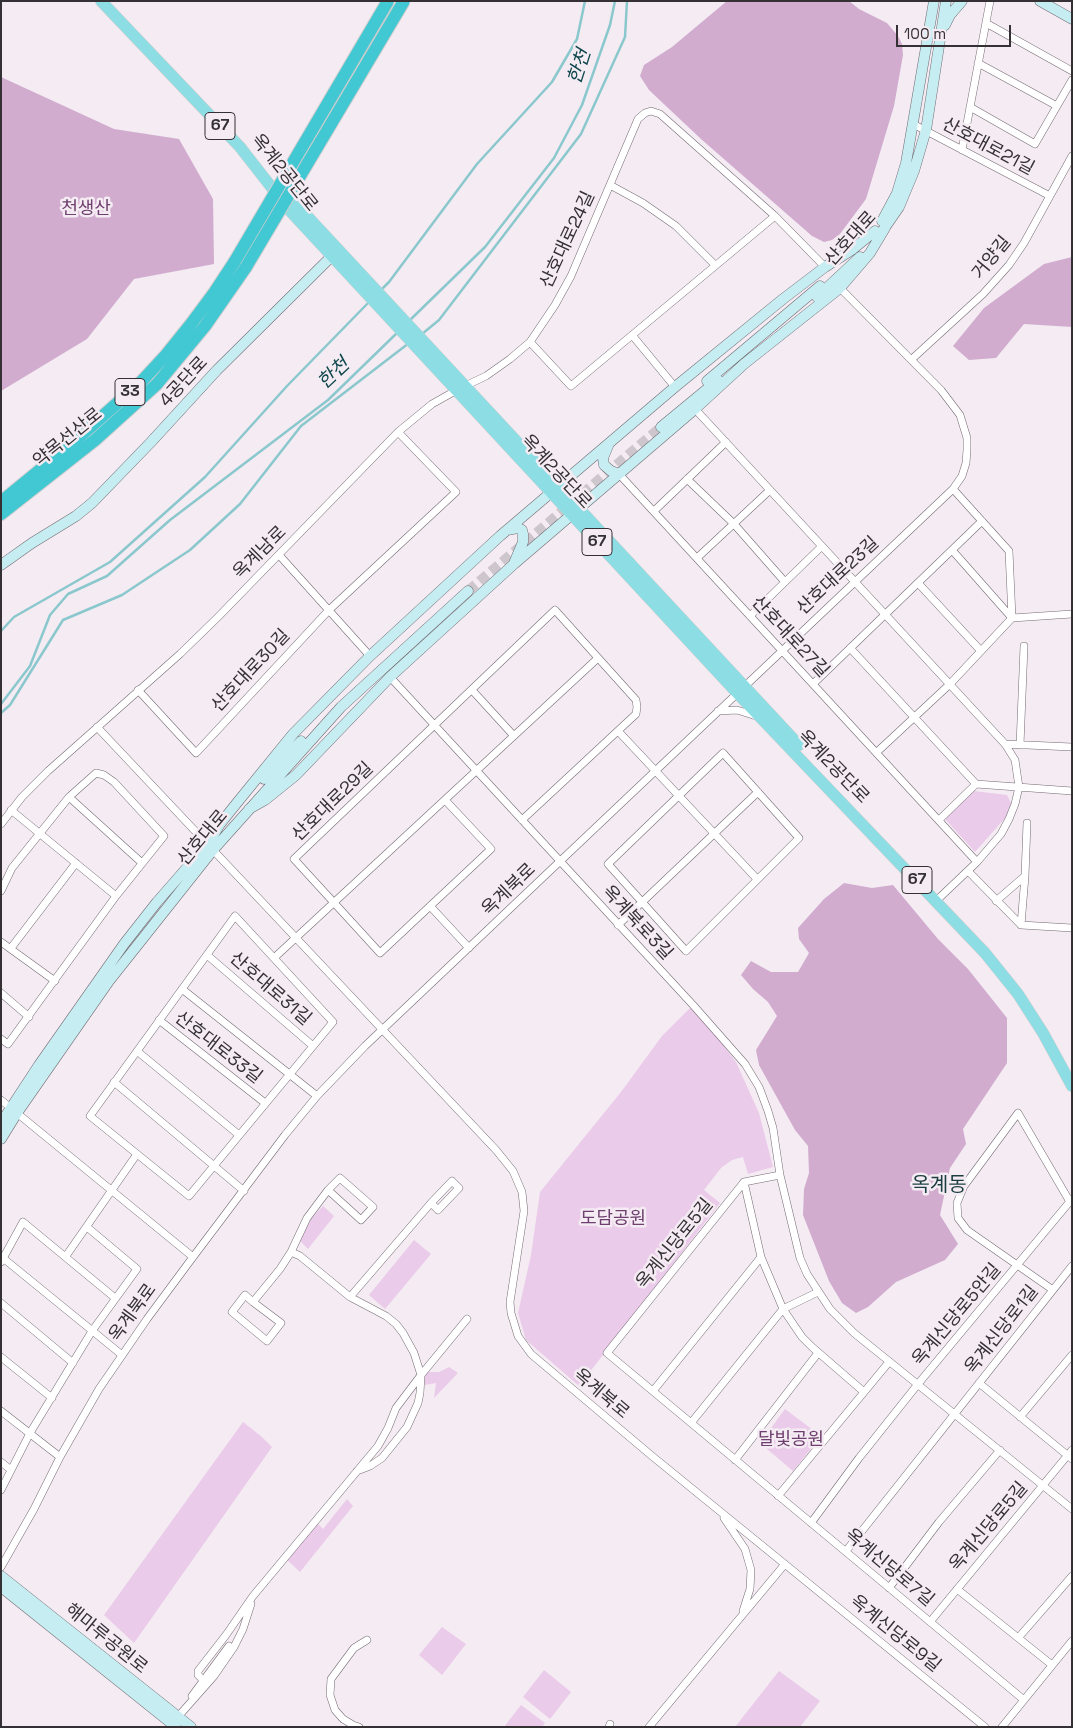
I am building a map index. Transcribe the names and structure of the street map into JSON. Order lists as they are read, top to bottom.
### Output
{
  "streets": {
    "highway": ["33", "약목선산로"],
    "main road": ["67", "옥계2공단로"],
    "street": [
      "산호대로21길",
      "산호대로",
      "산호대로24길",
      "거양길",
      "4공단로",
      "옥계남로",
      "산호대로23길",
      "산호대로27길",
      "산호대로30길",
      "산호대로29길",
      "옥계북로",
      "옥계북로3길",
      "산호대로31길",
      "산호대로33길",
      "옥계신당로5길",
      "옥계신당로5안길",
      "옥계신당로1길",
      "옥계신당로7길",
      "옥계신당로9길",
      "해마루공원로"
    ]
  },
  "crossings": [
    ["산호대로21길", "산호대로"],
    ["산호대로21길", "거양길"],
    ["옥계2공단로", "산호대로24길"],
    ["옥계2공단로", "4공단로"],
    ["옥계2공단로", "옥계남로"],
    ["옥계2공단로", "산호대로23길"],
    ["옥계2공단로", "옥계북로"],
    ["산호대로24길", "옥계남로"],
    ["거양길", "산호대로23길"],
    ["33", "약목선산로"],
    ["옥계남로", "산호대로30길"],
    ["산호대로23길", "산호대로27길"],
    ["산호대로23길", "옥계북로"],
    ["산호대로29길", "산호대로31길"],
    ["옥계북로", "옥계북로3길"],
    ["옥계북로", "옥계신당로9길"],
    ["옥계북로3길", "옥계신당로5길"],
    ["산호대로31길", "산호대로33길"],
    ["옥계신당로5길", "옥계신당로5안길"],
    ["옥계신당로5길", "옥계신당로1길"],
    ["옥계신당로5길", "옥계신당로7길"]
  ],
  "districts": ["옥계동"],
  "water": ["한천"],
  "parks": ["천생산", "도담공원", "달빛공원"],
  "scale_bar": "100 m"
}
